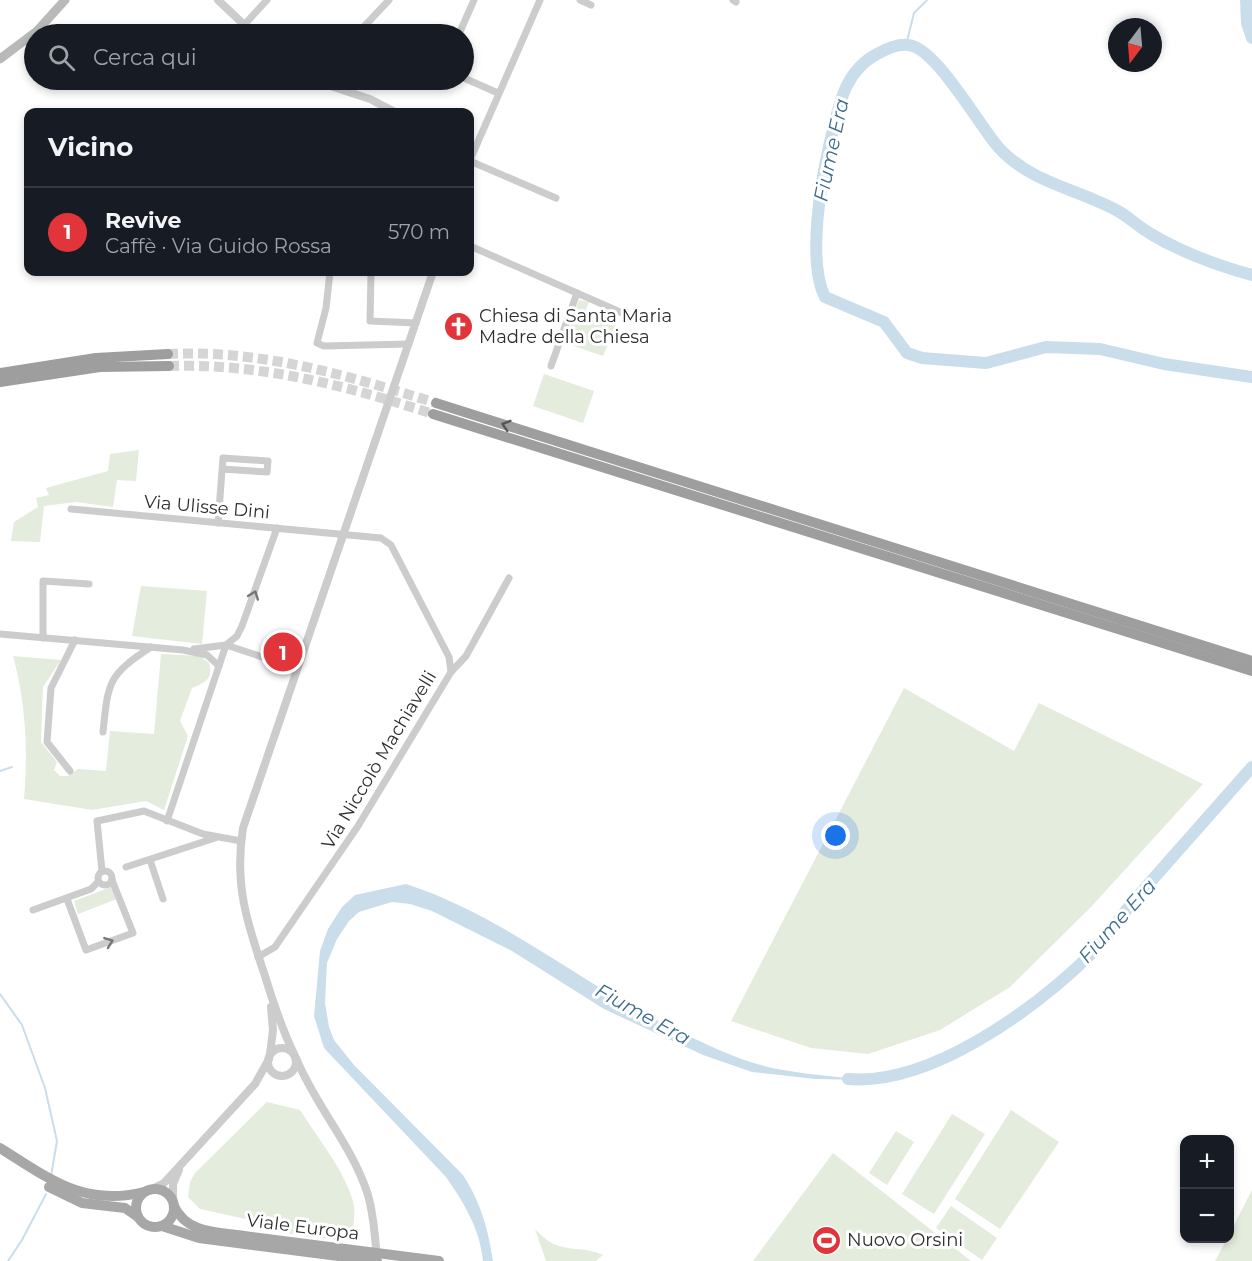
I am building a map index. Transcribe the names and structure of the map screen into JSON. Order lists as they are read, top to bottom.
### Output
{
  "streets": {
    "main road": ["Viale Europa"],
    "street": ["Via Ulisse Dini", "Via Niccolò Machiavelli"]
  },
  "crossings": [
    ["Via Ulisse Dini", "Via Niccolò Machiavelli"]
  ],
  "water": ["Fiume Era"],
  "places": {
    "church": ["Chiesa di Santa Maria Madre della Chiesa"],
    "sports": ["Nuovo Orsini"]
  },
  "north": "bottom",
  "page": {
    "search": "Cerca qui",
    "heading": "Vicino",
    "list": [
      {
        "mark": "1",
        "name": "Revive",
        "note": "Caffè · Via Guido Rossa",
        "value": "570 m"
      }
    ],
    "pins": "1",
    "map_buttons": ["+", "−"]
  }
}
